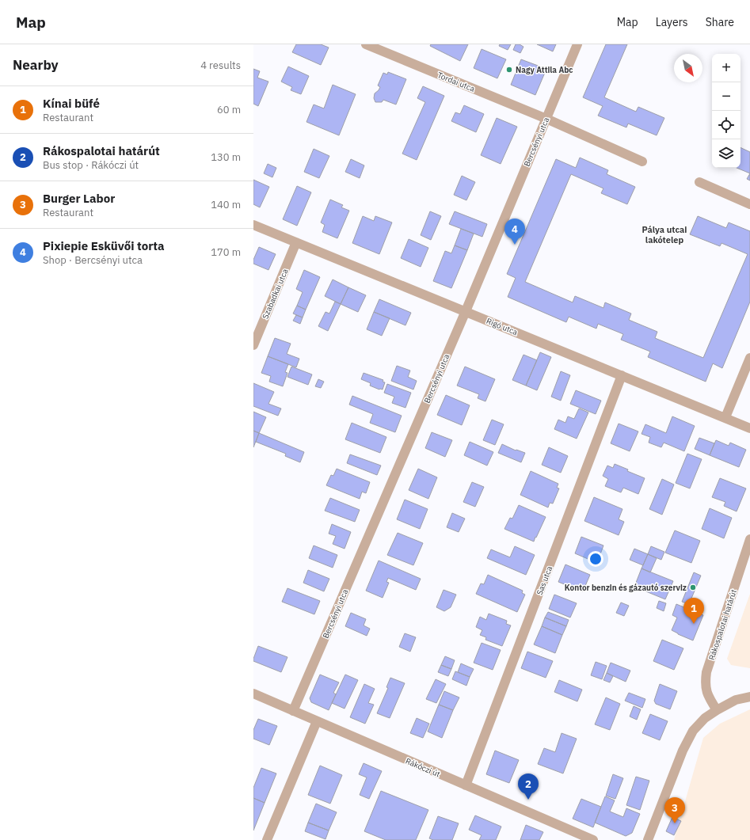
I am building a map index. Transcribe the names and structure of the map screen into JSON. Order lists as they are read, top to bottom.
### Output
{
  "streets": {
    "street": [
      "Tordai utca",
      "Bercsényi utca",
      "Szabadkai utca",
      "Rigó utca",
      "Sas utca",
      "Rákospalotai határút",
      "Rákóczi út"
    ]
  },
  "crossings": [
    ["Tordai utca", "Bercsényi utca"],
    ["Bercsényi utca", "Rigó utca"],
    ["Bercsényi utca", "Rákóczi út"],
    ["Szabadkai utca", "Rigó utca"],
    ["Rigó utca", "Sas utca"],
    ["Sas utca", "Rákóczi út"]
  ],
  "districts": ["Pálya utcai lakótelep"],
  "places": ["Nagy Attila Abc", "Kontor benzin és gázautó szerviz"],
  "north": "bottom right",
  "page": {
    "header": "Map",
    "nav": ["Map", "Layers", "Share"],
    "heading": ["Nearby", "4 results"],
    "map_buttons": ["+", "−"],
    "list": [
      {
        "mark": "1",
        "name": "Kínai büfé",
        "note": "Restaurant",
        "value": "60 m"
      },
      {
        "mark": "2",
        "name": "Rákospalotai határút",
        "note": "Bus stop · Rákóczi út",
        "value": "130 m"
      },
      {
        "mark": "3",
        "name": "Burger Labor",
        "note": "Restaurant",
        "value": "140 m"
      },
      {
        "mark": "4",
        "name": "Pixiepie Esküvői torta",
        "note": "Shop · Bercsényi utca",
        "value": "170 m"
      }
    ],
    "pins": [
      "4",
      "1",
      "2",
      "3"
    ]
  }
}
